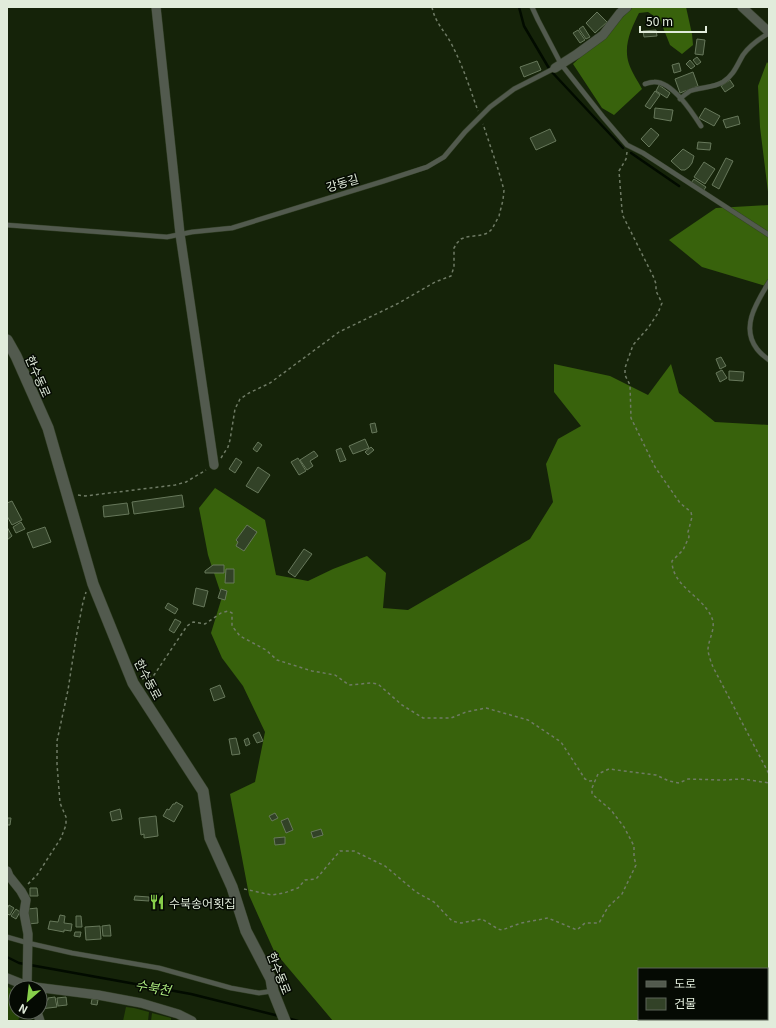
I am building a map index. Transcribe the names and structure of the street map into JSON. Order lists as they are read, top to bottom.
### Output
{
  "streets": {
    "street": ["강동길", "한수동로"]
  },
  "water": ["수북천"],
  "places": {
    "restaurant": ["수북송어횟집"]
  },
  "legend": ["도로", "건물"],
  "scale_bar": "50 m",
  "north": "bottom left"
}
